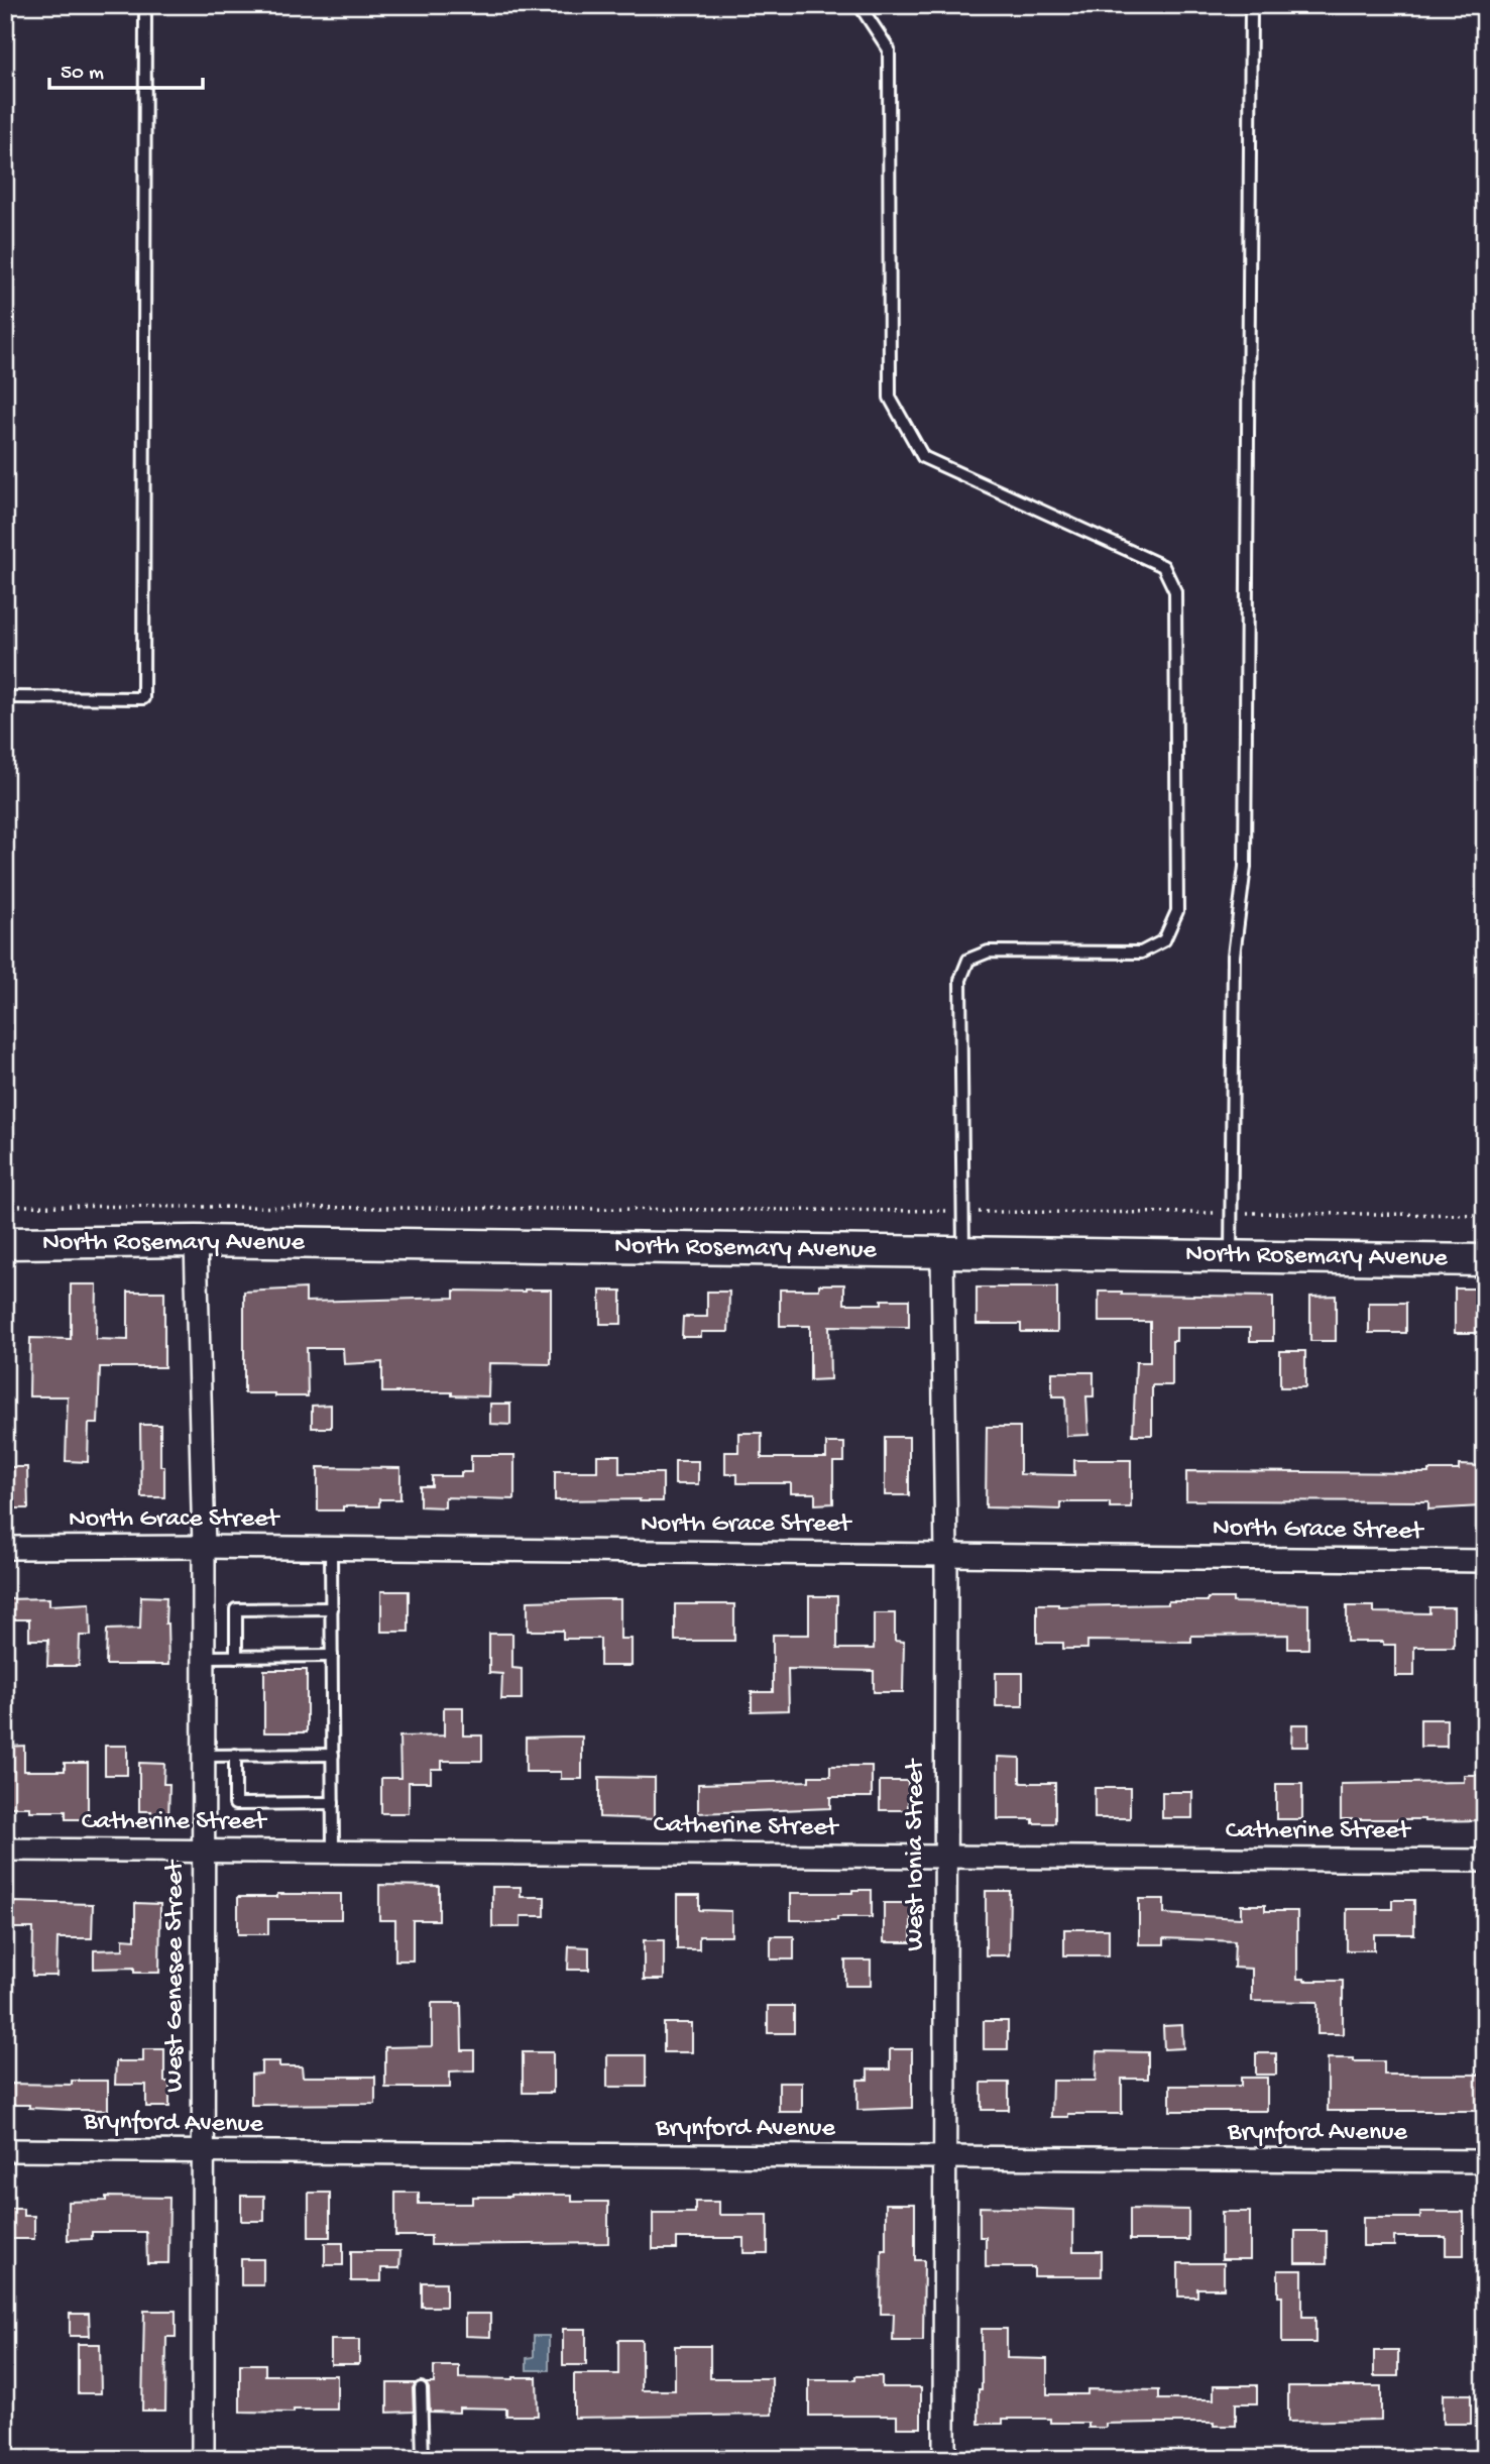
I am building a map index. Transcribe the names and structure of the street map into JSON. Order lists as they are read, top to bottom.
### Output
{
  "streets": {
    "street": [
      "North Rosemary Avenue",
      "North Grace Street",
      "Catherine Street",
      "West Ionia Street",
      "West Genesee Street",
      "Brynford Avenue"
    ]
  },
  "crossings": [
    ["North Rosemary Avenue", "West Ionia Street"],
    ["North Rosemary Avenue", "West Genesee Street"],
    ["North Grace Street", "West Ionia Street"],
    ["North Grace Street", "West Genesee Street"],
    ["Catherine Street", "West Ionia Street"],
    ["Catherine Street", "West Genesee Street"],
    ["West Ionia Street", "Brynford Avenue"],
    ["West Genesee Street", "Brynford Avenue"]
  ],
  "scale_bar": "50 m"
}
